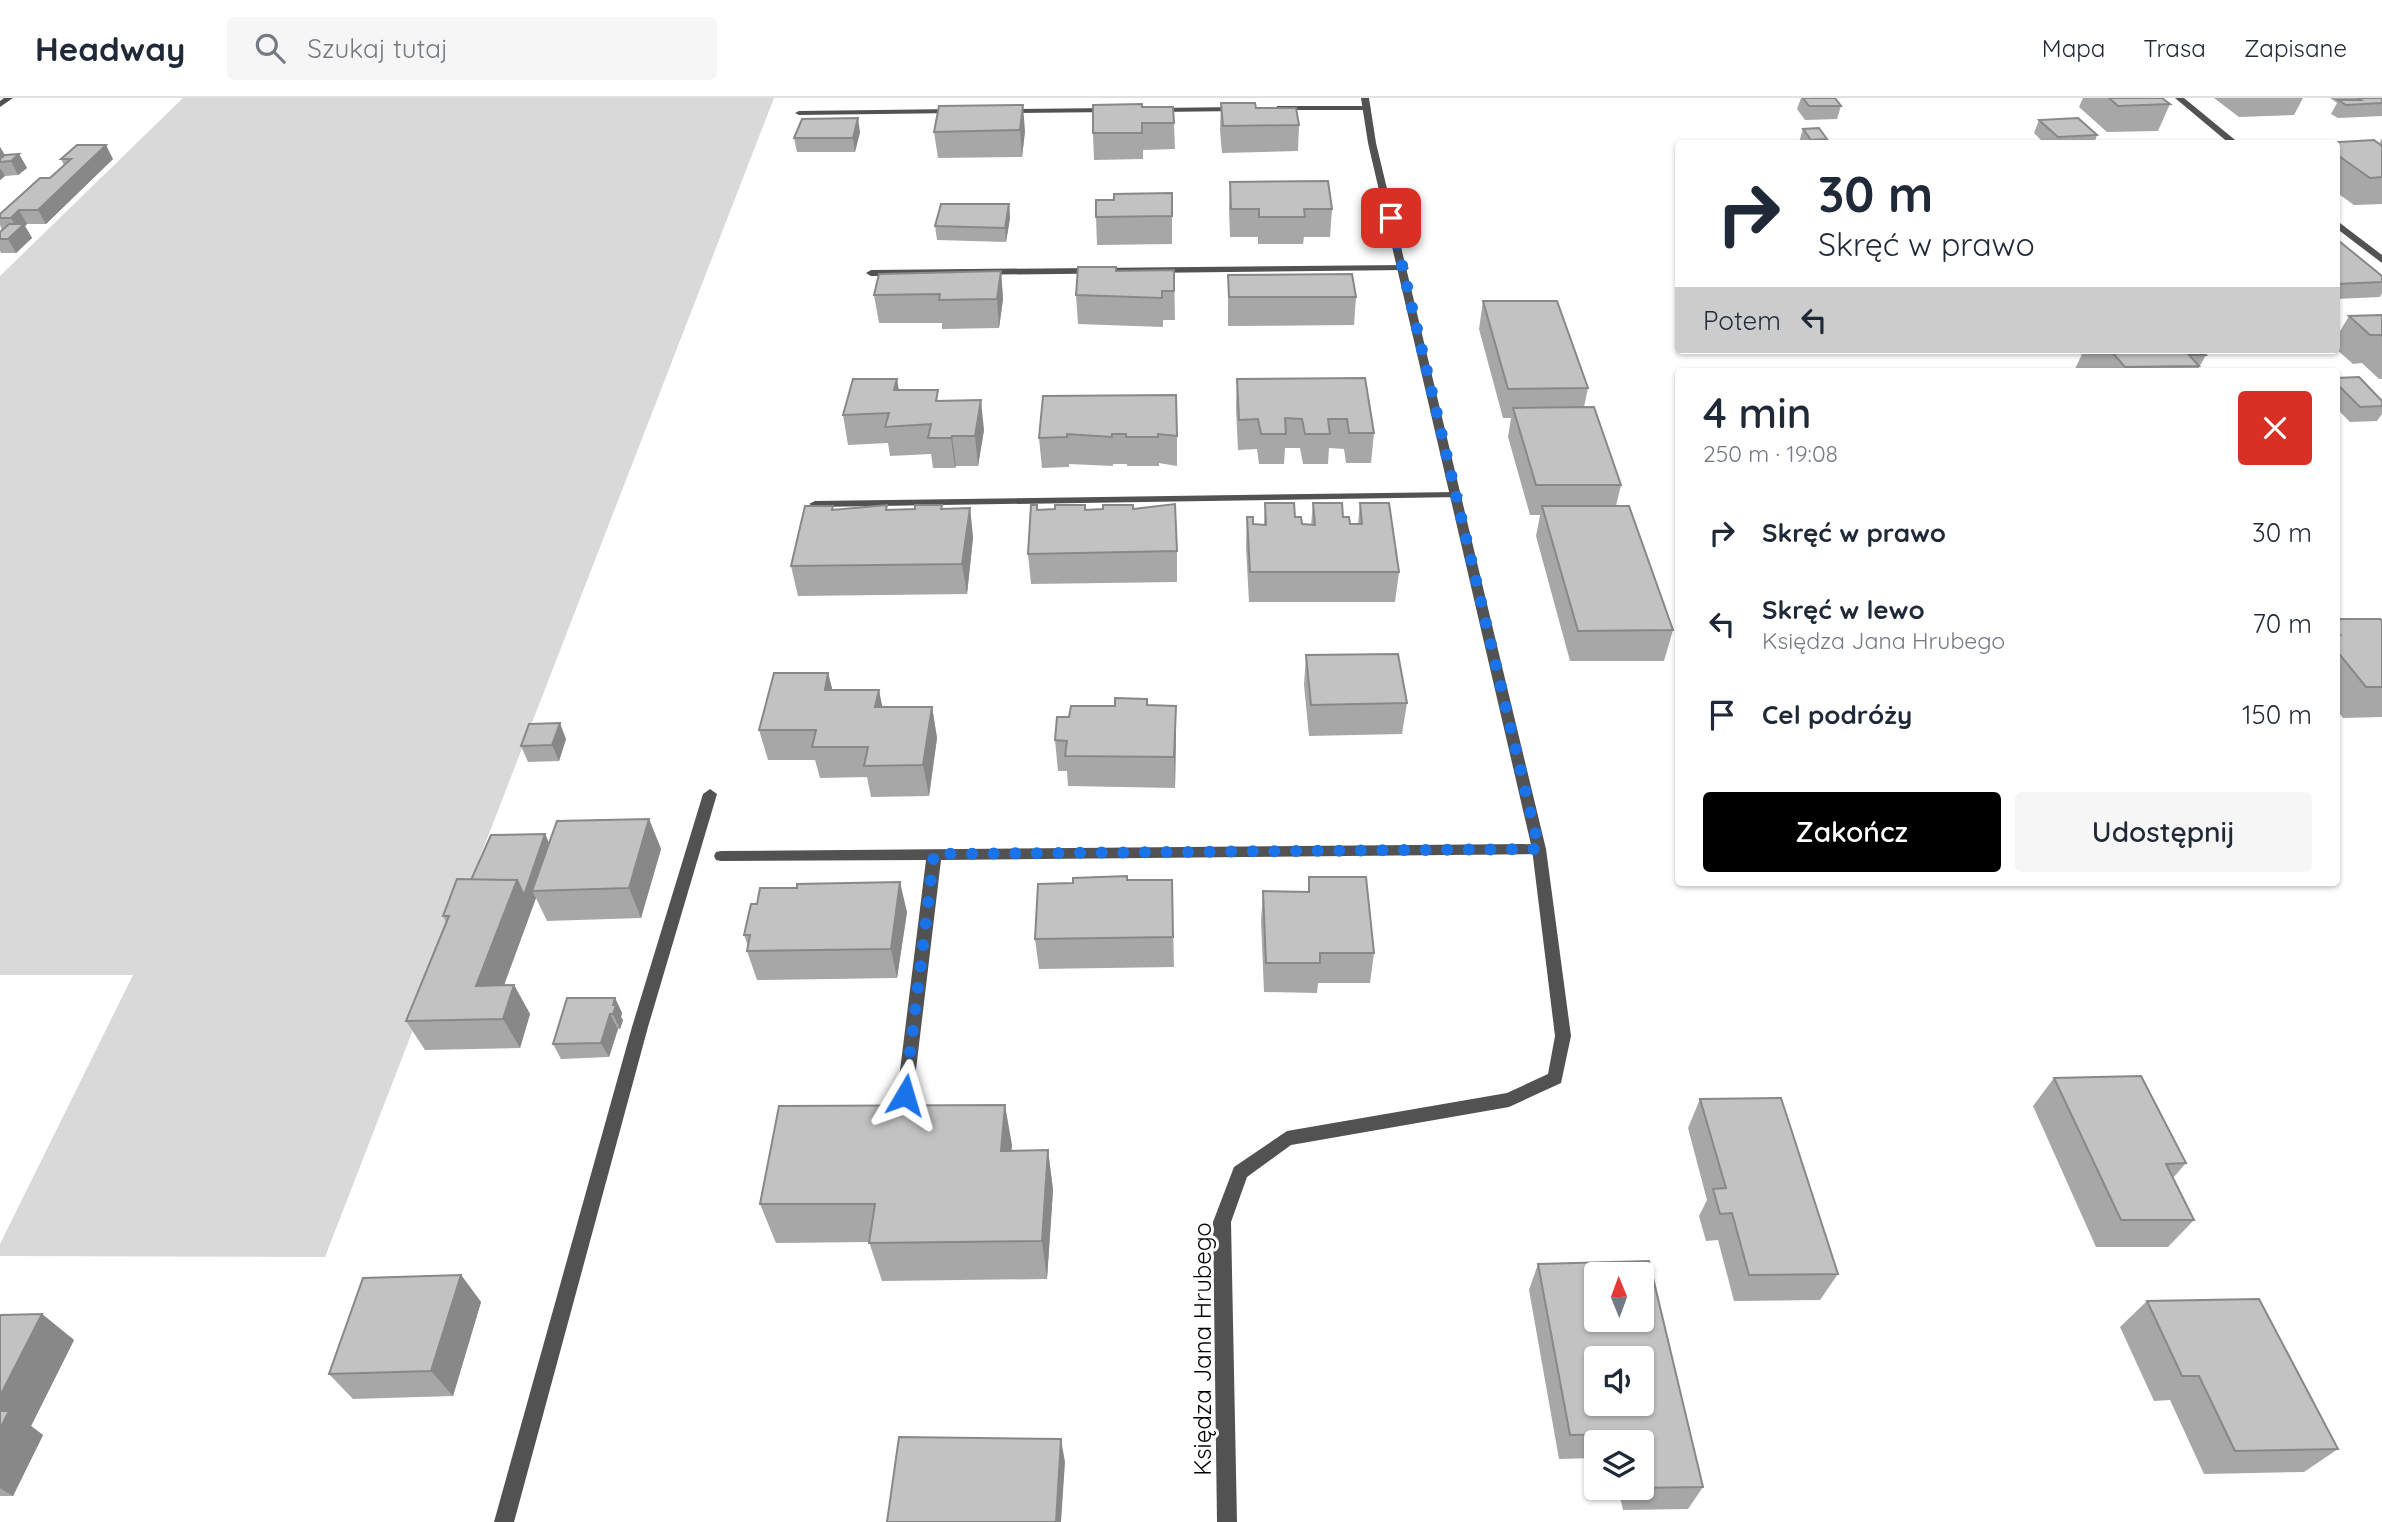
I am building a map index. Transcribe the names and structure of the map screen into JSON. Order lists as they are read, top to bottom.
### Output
{
  "streets": {
    "street": ["Księdza Jana Hrubego"]
  },
  "north": "top",
  "page": {
    "header": "Headway",
    "search": "Szukaj tutaj",
    "nav": ["Mapa", "Trasa", "Zapisane"],
    "turn": ["30 m", "Skręć w prawo"],
    "then": "Potem",
    "heading": ["4 min", "250 m · 19:08"],
    "list": [
      {
        "name": "Skręć w prawo",
        "value": "30 m"
      },
      {
        "name": "Skręć w lewo",
        "note": "Księdza Jana Hrubego",
        "value": "70 m"
      },
      {
        "name": "Cel podróży",
        "value": "150 m"
      }
    ],
    "buttons": ["Zakończ", "Udostępnij"]
  }
}
